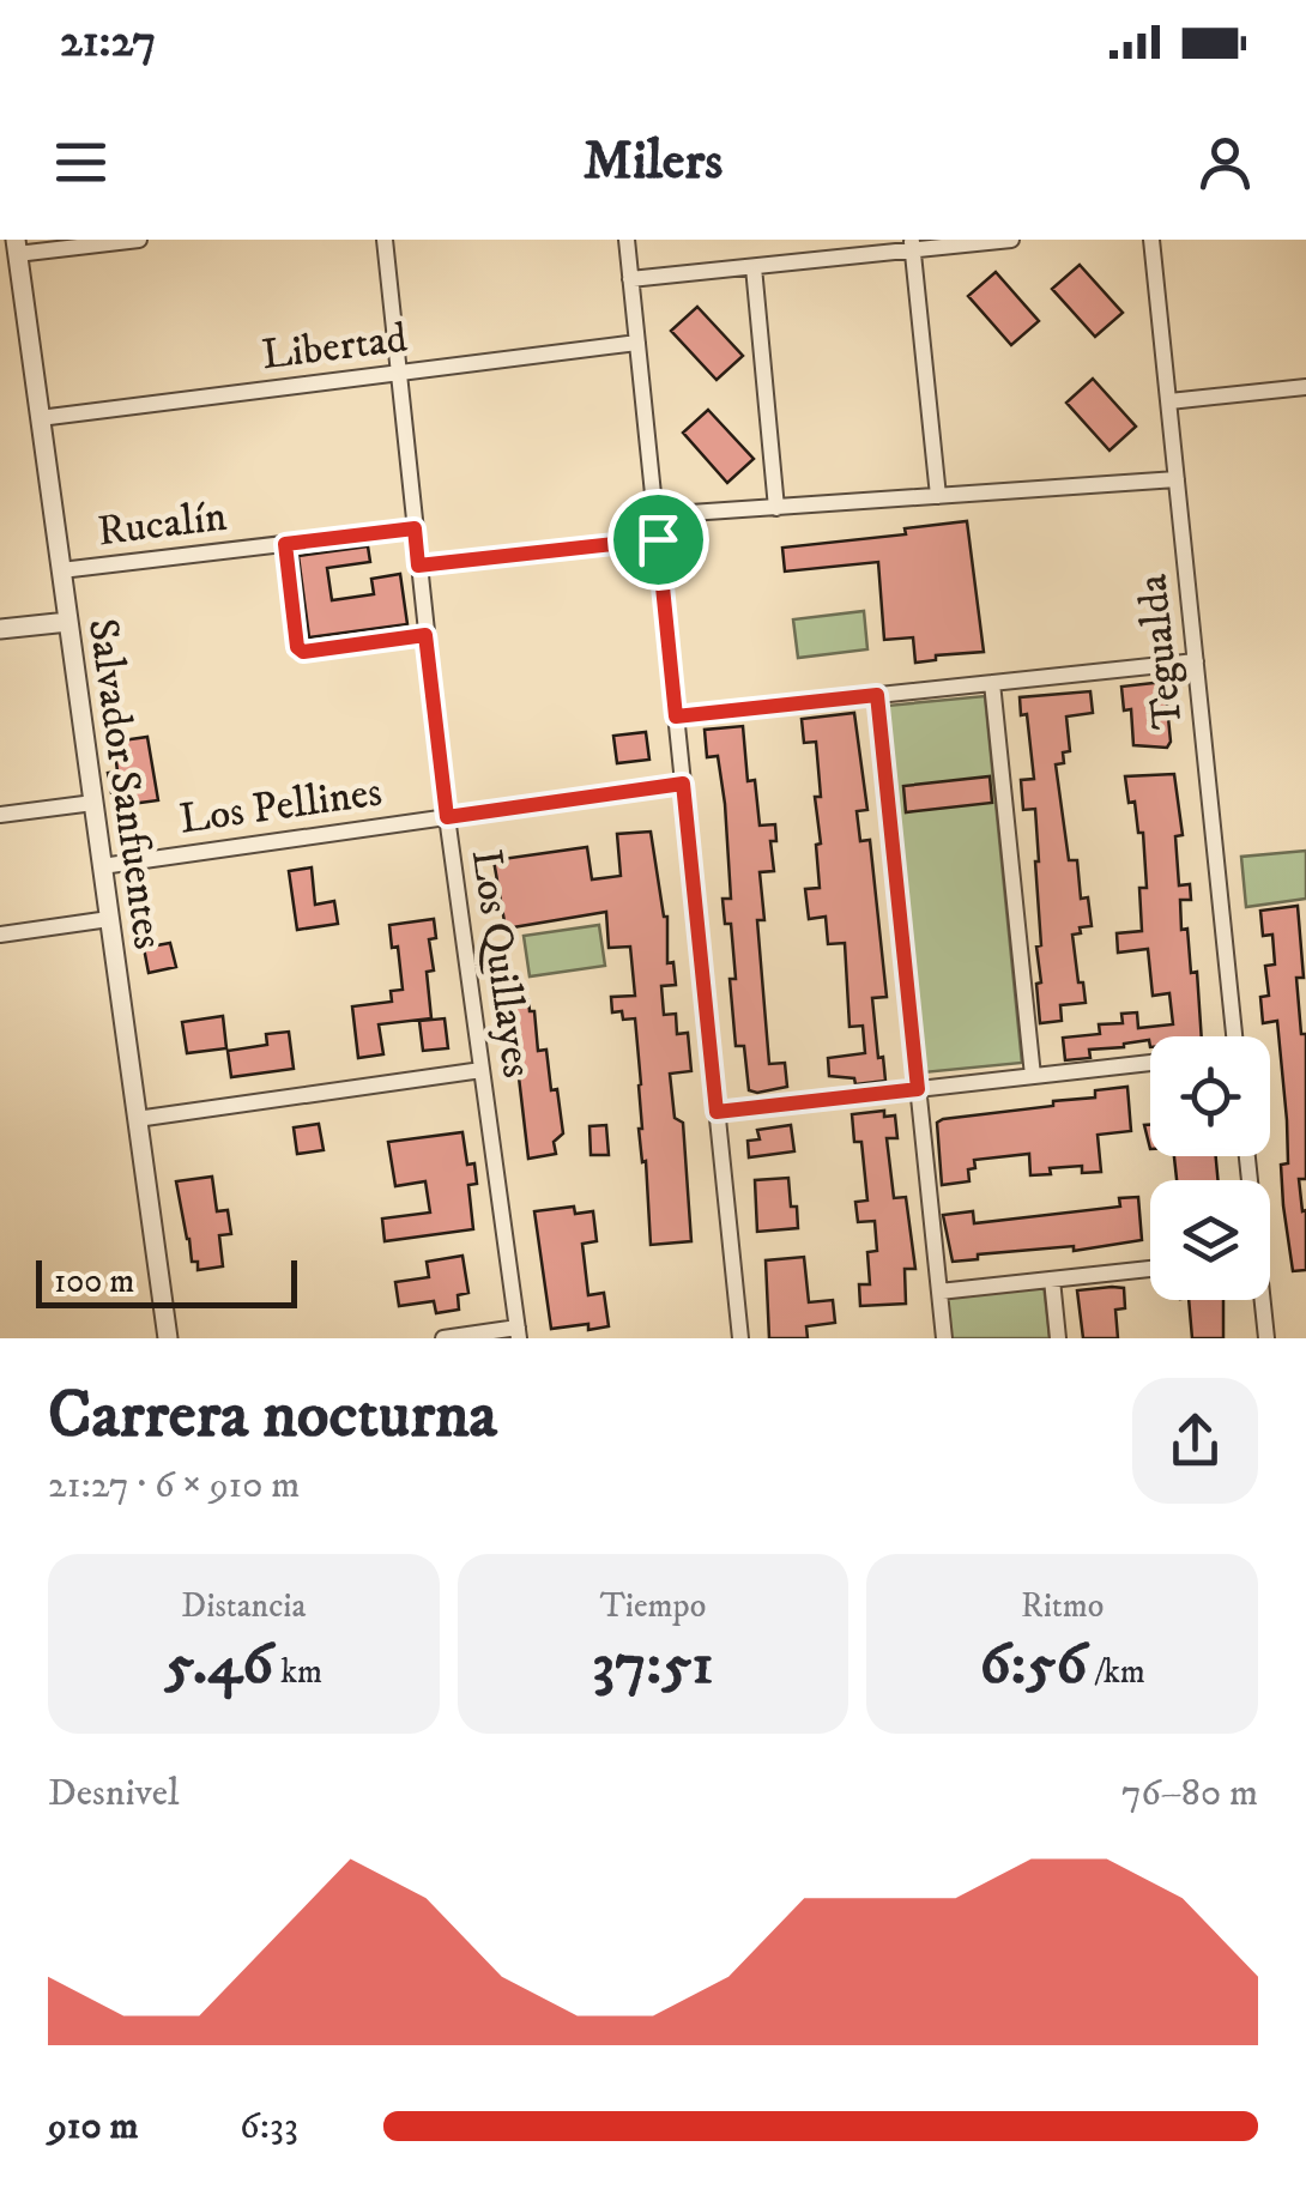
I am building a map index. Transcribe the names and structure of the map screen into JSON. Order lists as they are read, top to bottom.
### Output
{
  "streets": {
    "street": [
      "Libertad",
      "Rucalín",
      "Tegualda",
      "Salvador Sanfuentes",
      "Los Pellines",
      "Los Quillayes"
    ]
  },
  "crossings": [
    ["Libertad", "Salvador Sanfuentes"],
    ["Libertad", "Los Quillayes"],
    ["Rucalín", "Salvador Sanfuentes"],
    ["Rucalín", "Los Quillayes"],
    ["Salvador Sanfuentes", "Los Pellines"],
    ["Los Pellines", "Los Quillayes"]
  ],
  "scale_bar": "100 m",
  "page": {
    "status": "21:27",
    "header": "Milers",
    "scale": "100 m",
    "heading": ["Carrera nocturna", "21:27 · 6 × 910 m"],
    "stats": [
      ["Distancia", "5.46 km"],
      ["Tiempo", "37:51"],
      ["Ritmo", "6:56 /km"]
    ],
    "chart": ["Desnivel", "76–80 m"],
    "list": [
      {
        "name": "910 m",
        "note": "6:33"
      }
    ]
  }
}
